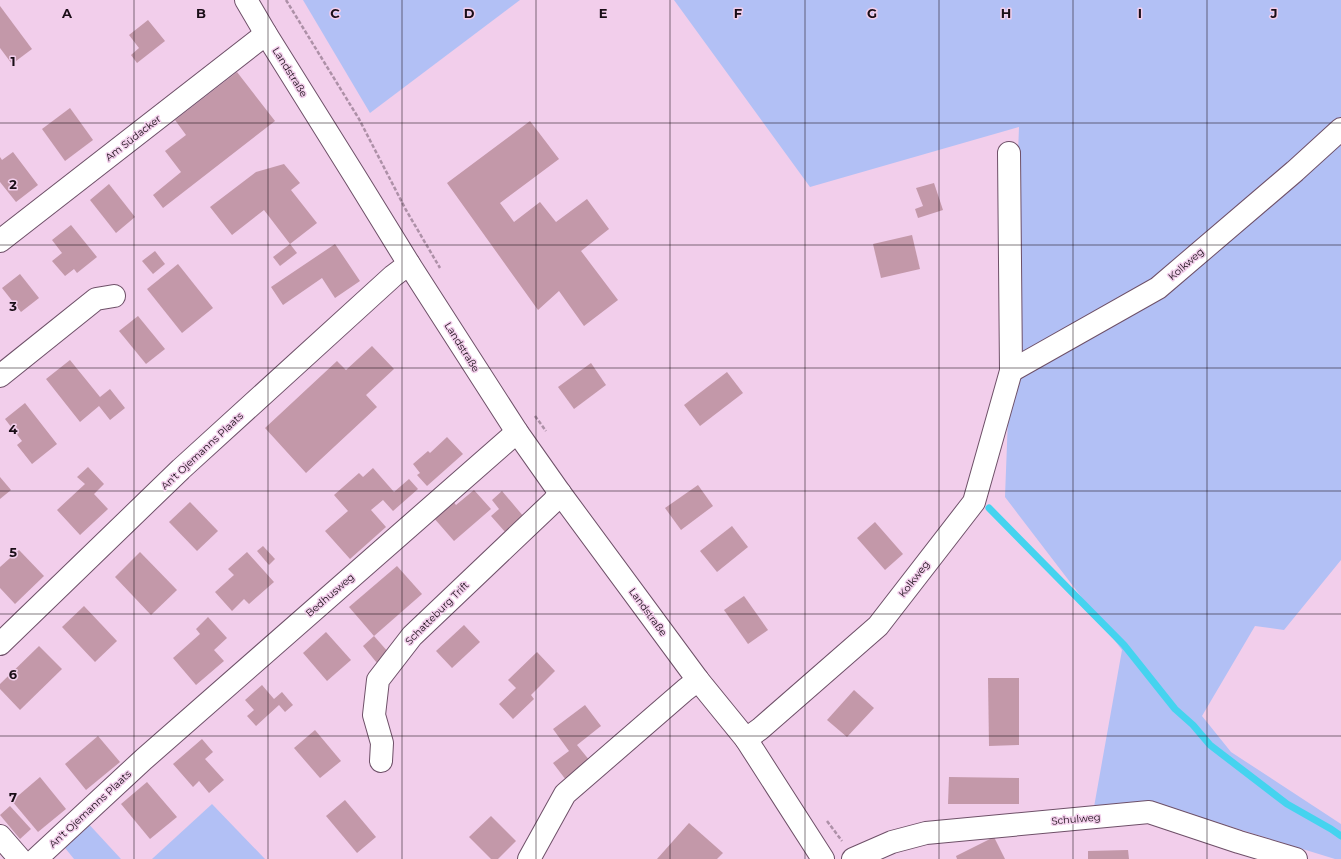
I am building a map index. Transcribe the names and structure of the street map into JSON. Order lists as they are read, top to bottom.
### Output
{
  "streets": {
    "street": [
      "Landstraße",
      "Am Südacker",
      "Kolkweg",
      "An't Ojemanns Plaats",
      "Bedhusweg",
      "Schatteburg Trift",
      "Schulweg"
    ]
  },
  "crossings": [
    ["Landstraße", "Am Südacker"],
    ["Landstraße", "Kolkweg"],
    ["Landstraße", "An't Ojemanns Plaats"],
    ["Landstraße", "Bedhusweg"],
    ["Landstraße", "Schatteburg Trift"],
    ["An't Ojemanns Plaats", "Bedhusweg"]
  ],
  "grid": {
    "columns": [
      "A",
      "B",
      "C",
      "D",
      "E",
      "F",
      "G",
      "H",
      "I",
      "J"
    ],
    "rows": [
      "1",
      "2",
      "3",
      "4",
      "5",
      "6",
      "7"
    ]
  }
}
